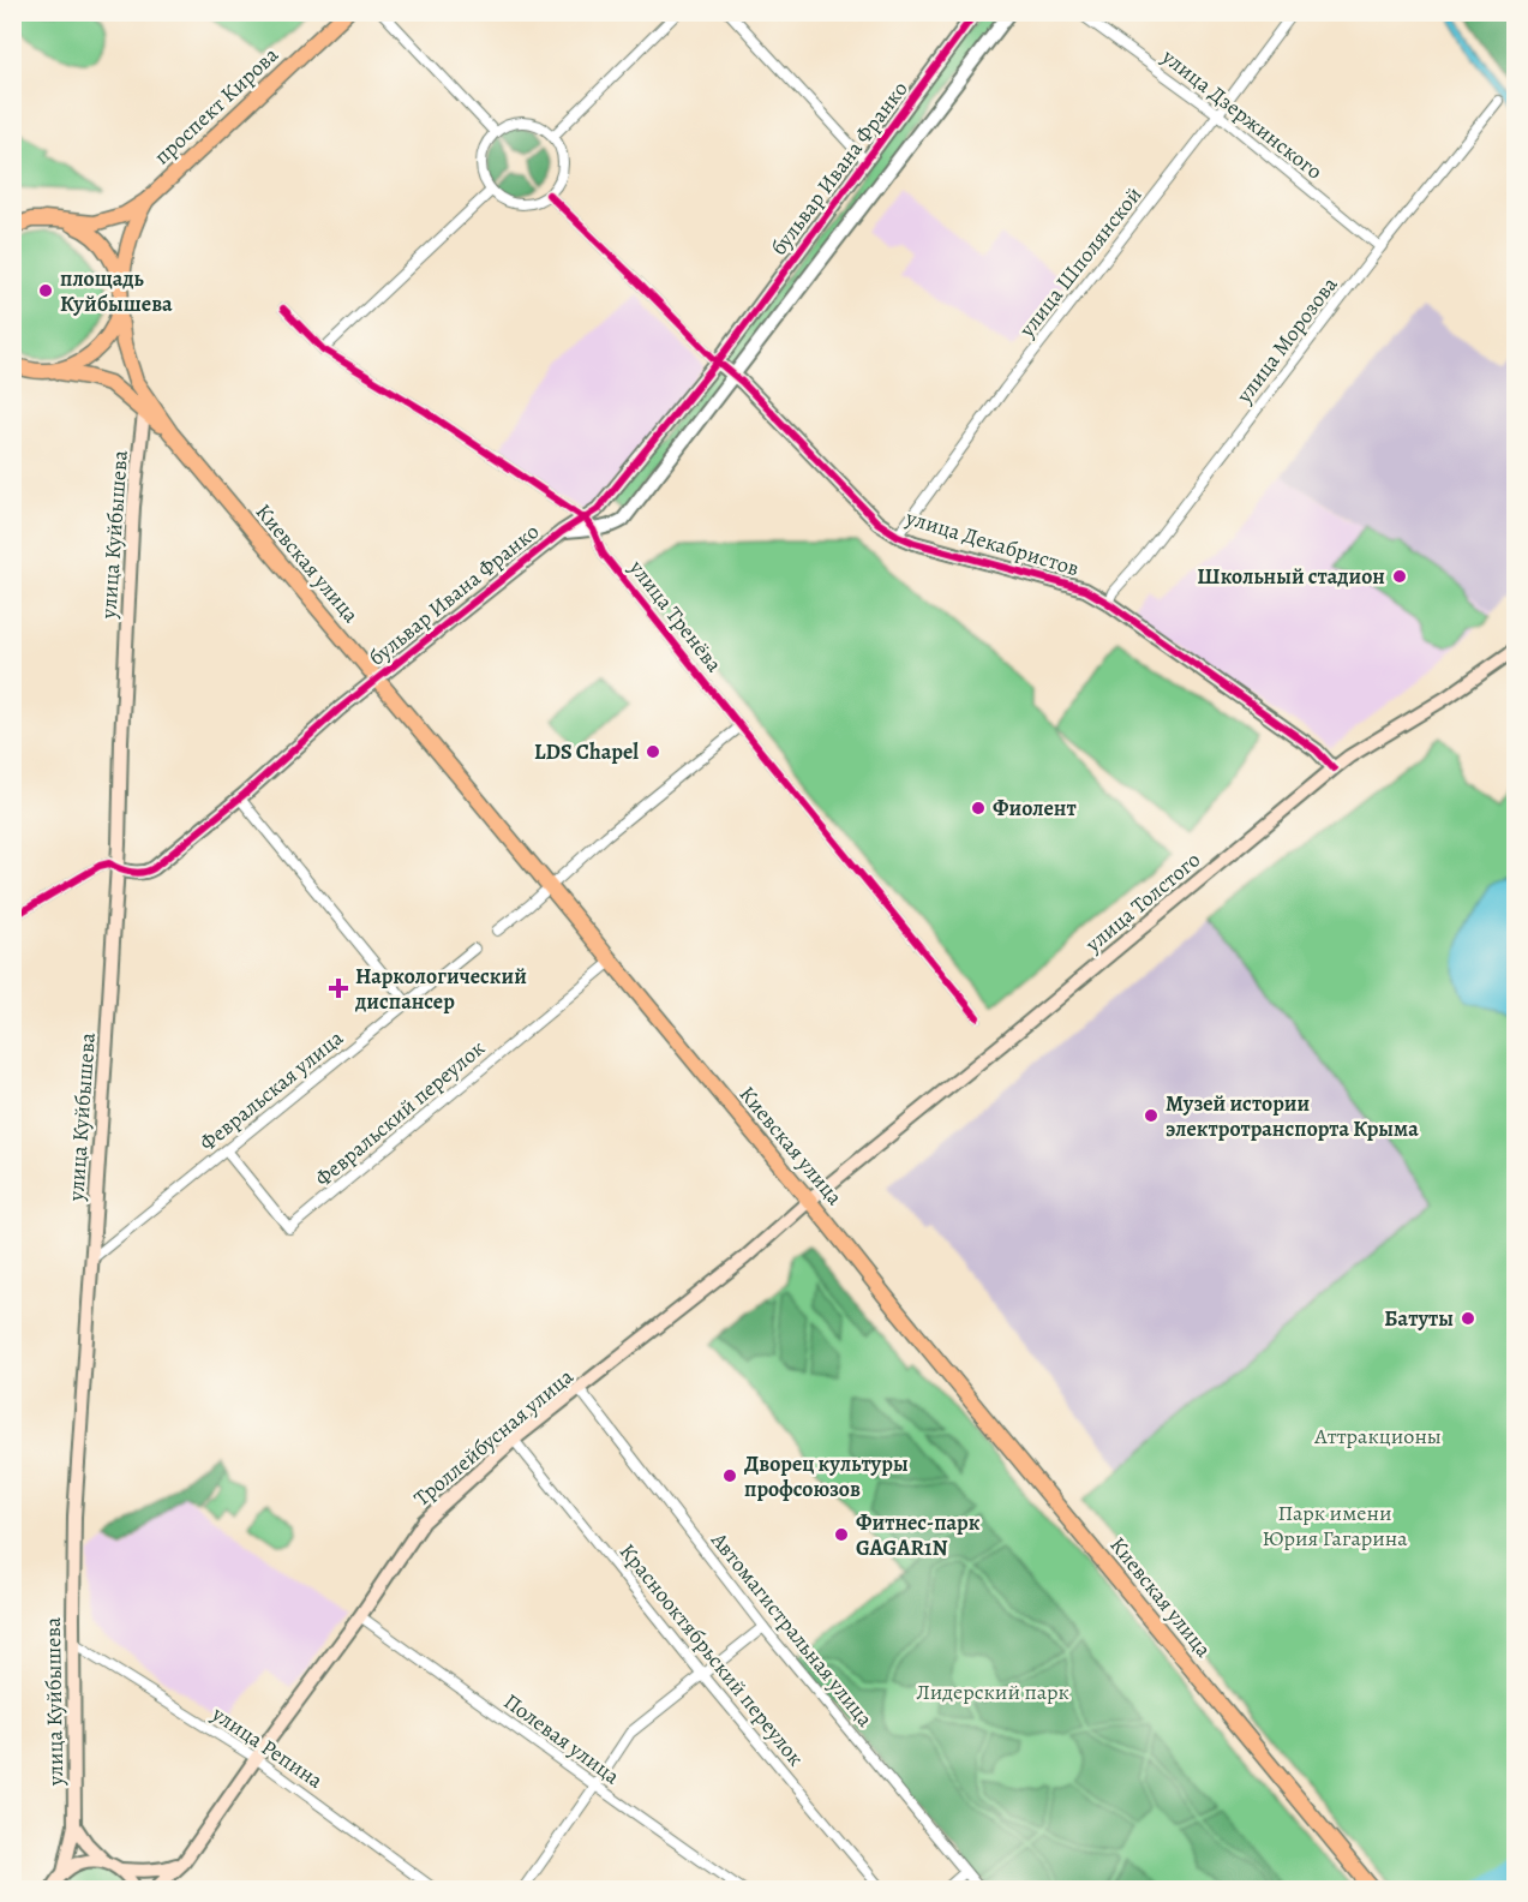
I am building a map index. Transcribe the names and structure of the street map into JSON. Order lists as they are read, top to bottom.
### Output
{
  "streets": {
    "main road": [
      "проспект Кирова",
      "улица Куйбышева",
      "Киевская улица",
      "улица Толстого",
      "Троллейбусная улица"
    ],
    "street": [
      "улица Дзержинского",
      "бульвар Ивана Франко",
      "улица Шполянской",
      "улица Морозова",
      "улица Декабристов",
      "улица Тренёва",
      "Февральская улица",
      "Февральский переулок",
      "Автомагистральная улица",
      "Краснооктябрьский переулок",
      "Полевая улица",
      "улица Репина"
    ]
  },
  "crossings": [
    ["улица Дзержинского", "улица Шполянской"],
    ["улица Дзержинского", "улица Морозова"],
    ["бульвар Ивана Франко", "улица Куйбышева"],
    ["бульвар Ивана Франко", "улица Декабристов"],
    ["бульвар Ивана Франко", "Киевская улица"],
    ["бульвар Ивана Франко", "улица Тренёва"],
    ["улица Шполянской", "улица Декабристов"],
    ["улица Морозова", "улица Декабристов"],
    ["улица Куйбышева", "Киевская улица"],
    ["улица Куйбышева", "Февральская улица"],
    ["улица Куйбышева", "улица Репина"],
    ["улица Декабристов", "улица Толстого"],
    ["Киевская улица", "улица Толстого"],
    ["Киевская улица", "Февральский переулок"],
    ["Киевская улица", "Троллейбусная улица"],
    ["улица Толстого", "Троллейбусная улица"],
    ["Февральская улица", "Февральский переулок"],
    ["Троллейбусная улица", "Автомагистральная улица"],
    ["Троллейбусная улица", "Краснооктябрьский переулок"],
    ["Троллейбусная улица", "Полевая улица"],
    ["Троллейбусная улица", "улица Репина"]
  ],
  "parks": ["Аттракционы", "Парк имени Юрия Гагарина", "Лидерский парк"],
  "places": {
    "other": [
      "площадь Куйбышева",
      "Школьный стадион",
      "LDS Chapel",
      "Фиолент",
      "Музей истории электротранспорта Крыма",
      "Батуты",
      "Дворец культуры профсоюзов",
      "Фитнес-парк GAGAR1N"
    ],
    "health": ["Наркологический диспансер"]
  }
}
